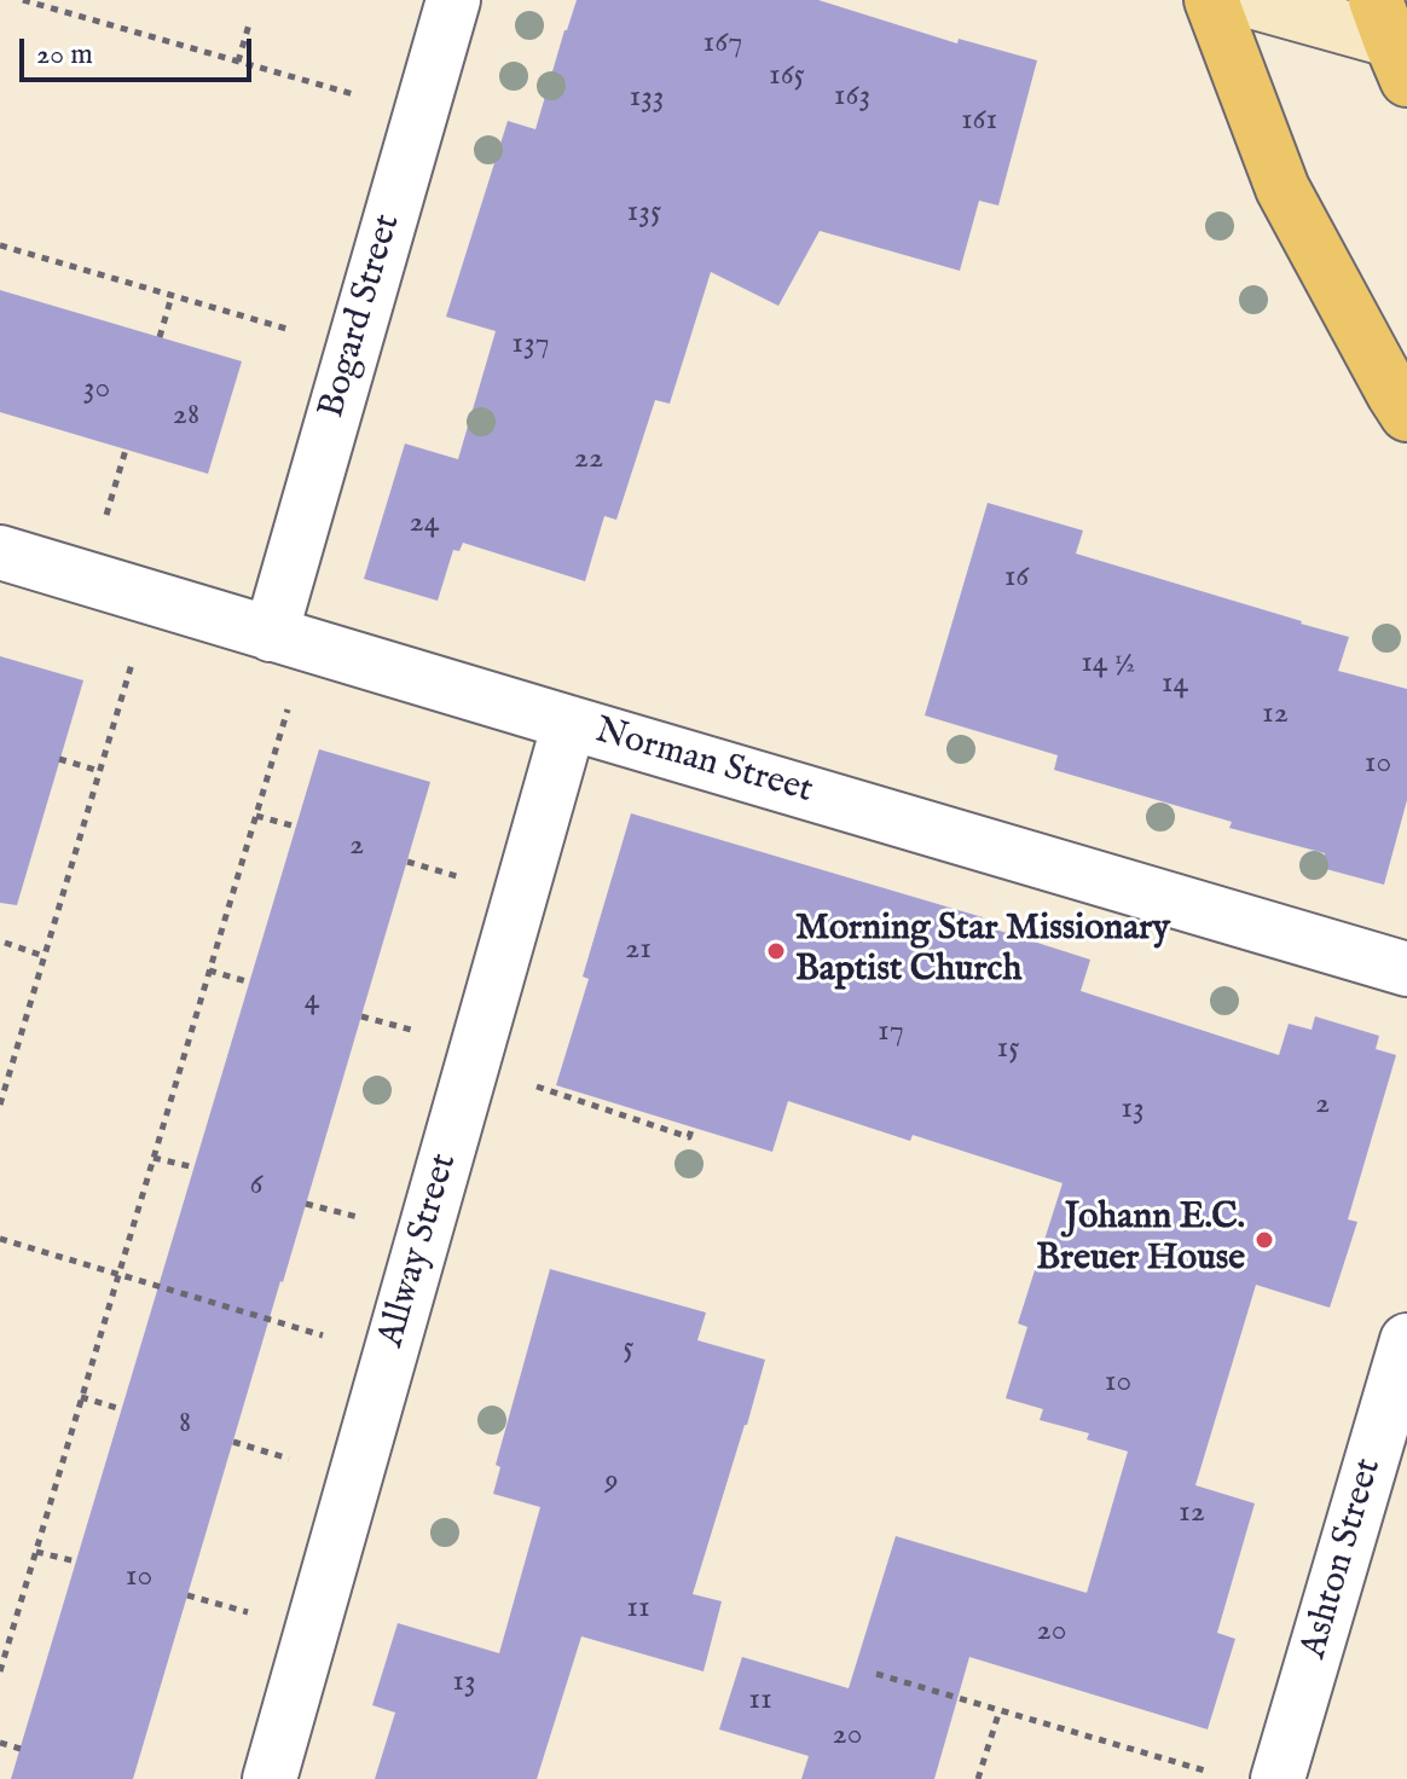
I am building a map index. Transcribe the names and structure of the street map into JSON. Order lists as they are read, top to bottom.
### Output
{
  "streets": {
    "street": [
      "Bogard Street",
      "Norman Street",
      "Allway Street",
      "Ashton Street"
    ]
  },
  "crossings": [
    ["Bogard Street", "Norman Street"],
    ["Norman Street", "Allway Street"]
  ],
  "places": ["Morning Star Missionary Baptist Church", "Johann E.C. Breuer House"],
  "house_numbers": [
    "167",
    "165",
    "163",
    "133",
    "161",
    "135",
    "137",
    "30",
    "28",
    "22",
    "24",
    "16",
    "14 ½",
    "14",
    "12",
    "10",
    "2",
    "21",
    "4",
    "17",
    "15",
    "2",
    "13",
    "6",
    "5",
    "10",
    "8",
    "9",
    "12",
    "10",
    "11",
    "20",
    "13",
    "11",
    "20"
  ],
  "scale_bar": "20 m"
}
